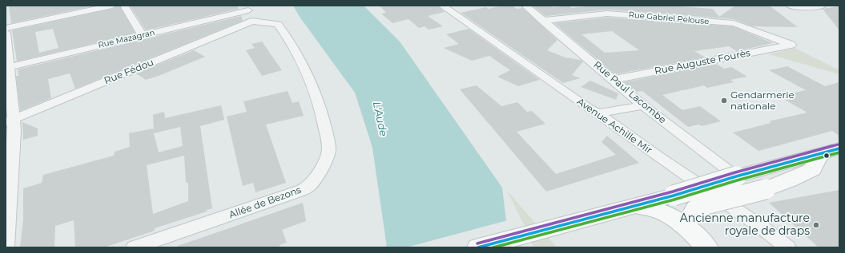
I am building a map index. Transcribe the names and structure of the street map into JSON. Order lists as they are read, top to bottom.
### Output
{
  "streets": {
    "street": [
      "Rue Gabriel Pelouse",
      "Rue Mazagran",
      "Rue Auguste Fourès",
      "Rue Fédou",
      "Rue Paul Lacombe",
      "Avenue Achille Mir",
      "Allée de Bezons"
    ]
  },
  "crossings": [
    ["Rue Gabriel Pelouse", "Rue Auguste Fourès"],
    ["Rue Gabriel Pelouse", "Rue Paul Lacombe"],
    ["Rue Mazagran", "Rue Fédou"],
    ["Rue Mazagran", "Allée de Bezons"],
    ["Rue Auguste Fourès", "Rue Paul Lacombe"],
    ["Rue Fédou", "Allée de Bezons"]
  ],
  "water": ["L'Aude"],
  "places": ["Gendarmerie nationale", "Ancienne manufacture royale de draps"]
}
